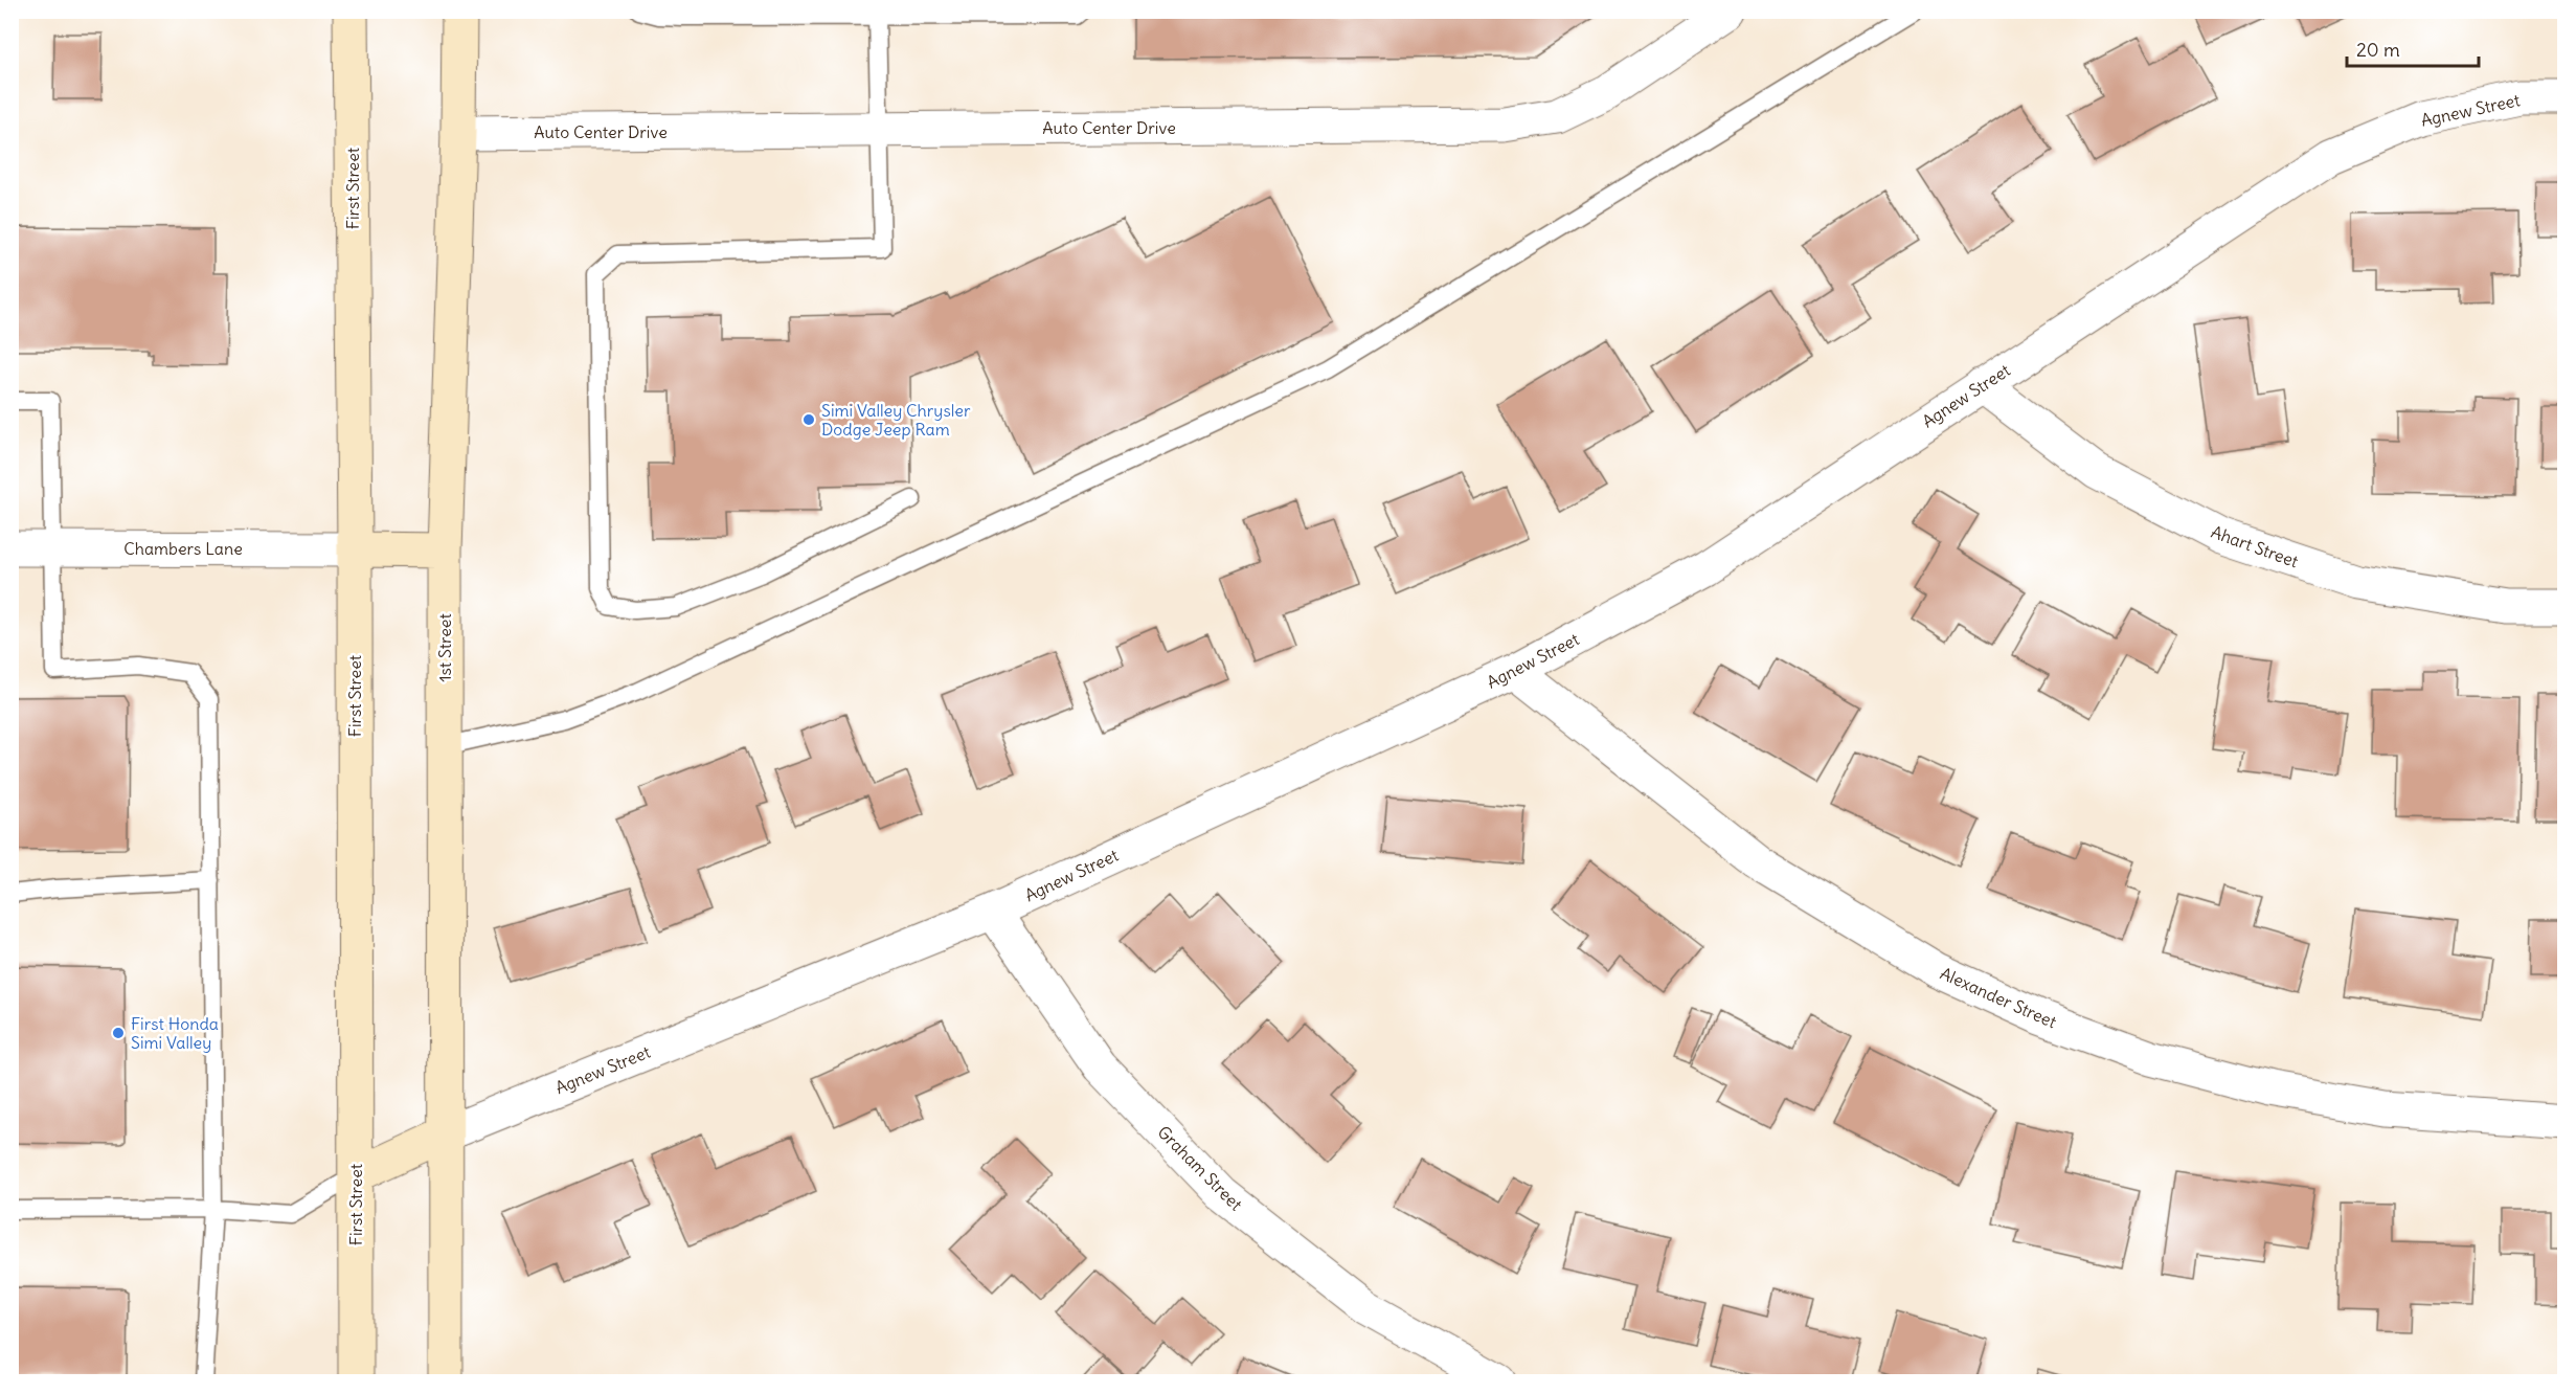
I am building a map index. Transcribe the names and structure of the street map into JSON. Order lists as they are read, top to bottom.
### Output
{
  "streets": {
    "main road": ["First Street", "1st Street"],
    "street": [
      "Agnew Street",
      "Auto Center Drive",
      "Ahart Street",
      "Chambers Lane",
      "Alexander Street",
      "Graham Street"
    ]
  },
  "crossings": [
    ["Agnew Street", "Ahart Street"],
    ["Agnew Street", "Alexander Street"],
    ["Agnew Street", "Graham Street"],
    ["First Street", "Chambers Lane"]
  ],
  "places": ["Simi Valley Chrysler Dodge Jeep Ram", "First Honda Simi Valley"],
  "scale_bar": "20 m"
}
